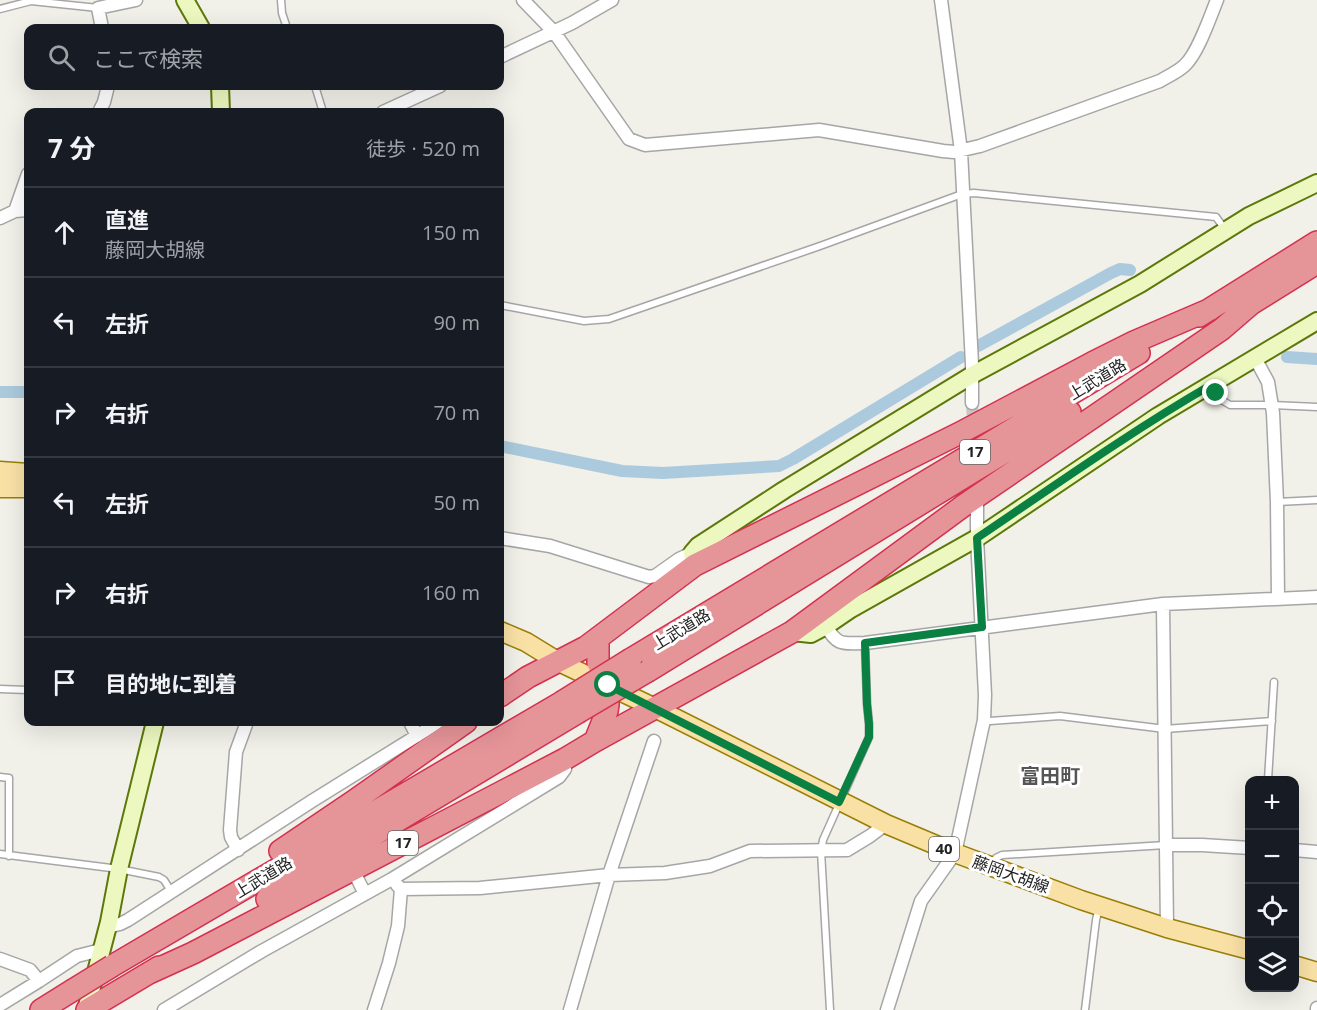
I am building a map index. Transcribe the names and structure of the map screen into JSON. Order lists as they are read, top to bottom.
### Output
{
  "streets": {
    "highway": ["上武道路", "17"],
    "main road": ["40", "藤岡大胡線"]
  },
  "crossings": [
    ["上武道路", "17"],
    ["17", "藤岡大胡線"]
  ],
  "districts": ["富田町"],
  "page": {
    "search": "ここで検索",
    "heading": ["7 分", "徒歩 · 520 m"],
    "list": [
      ["直進", "藤岡大胡線", "150 m"],
      ["左折", "90 m"],
      ["右折", "70 m"],
      ["左折", "50 m"],
      ["右折", "160 m"],
      "目的地に到着"
    ],
    "map_buttons": ["+", "−"]
  }
}
